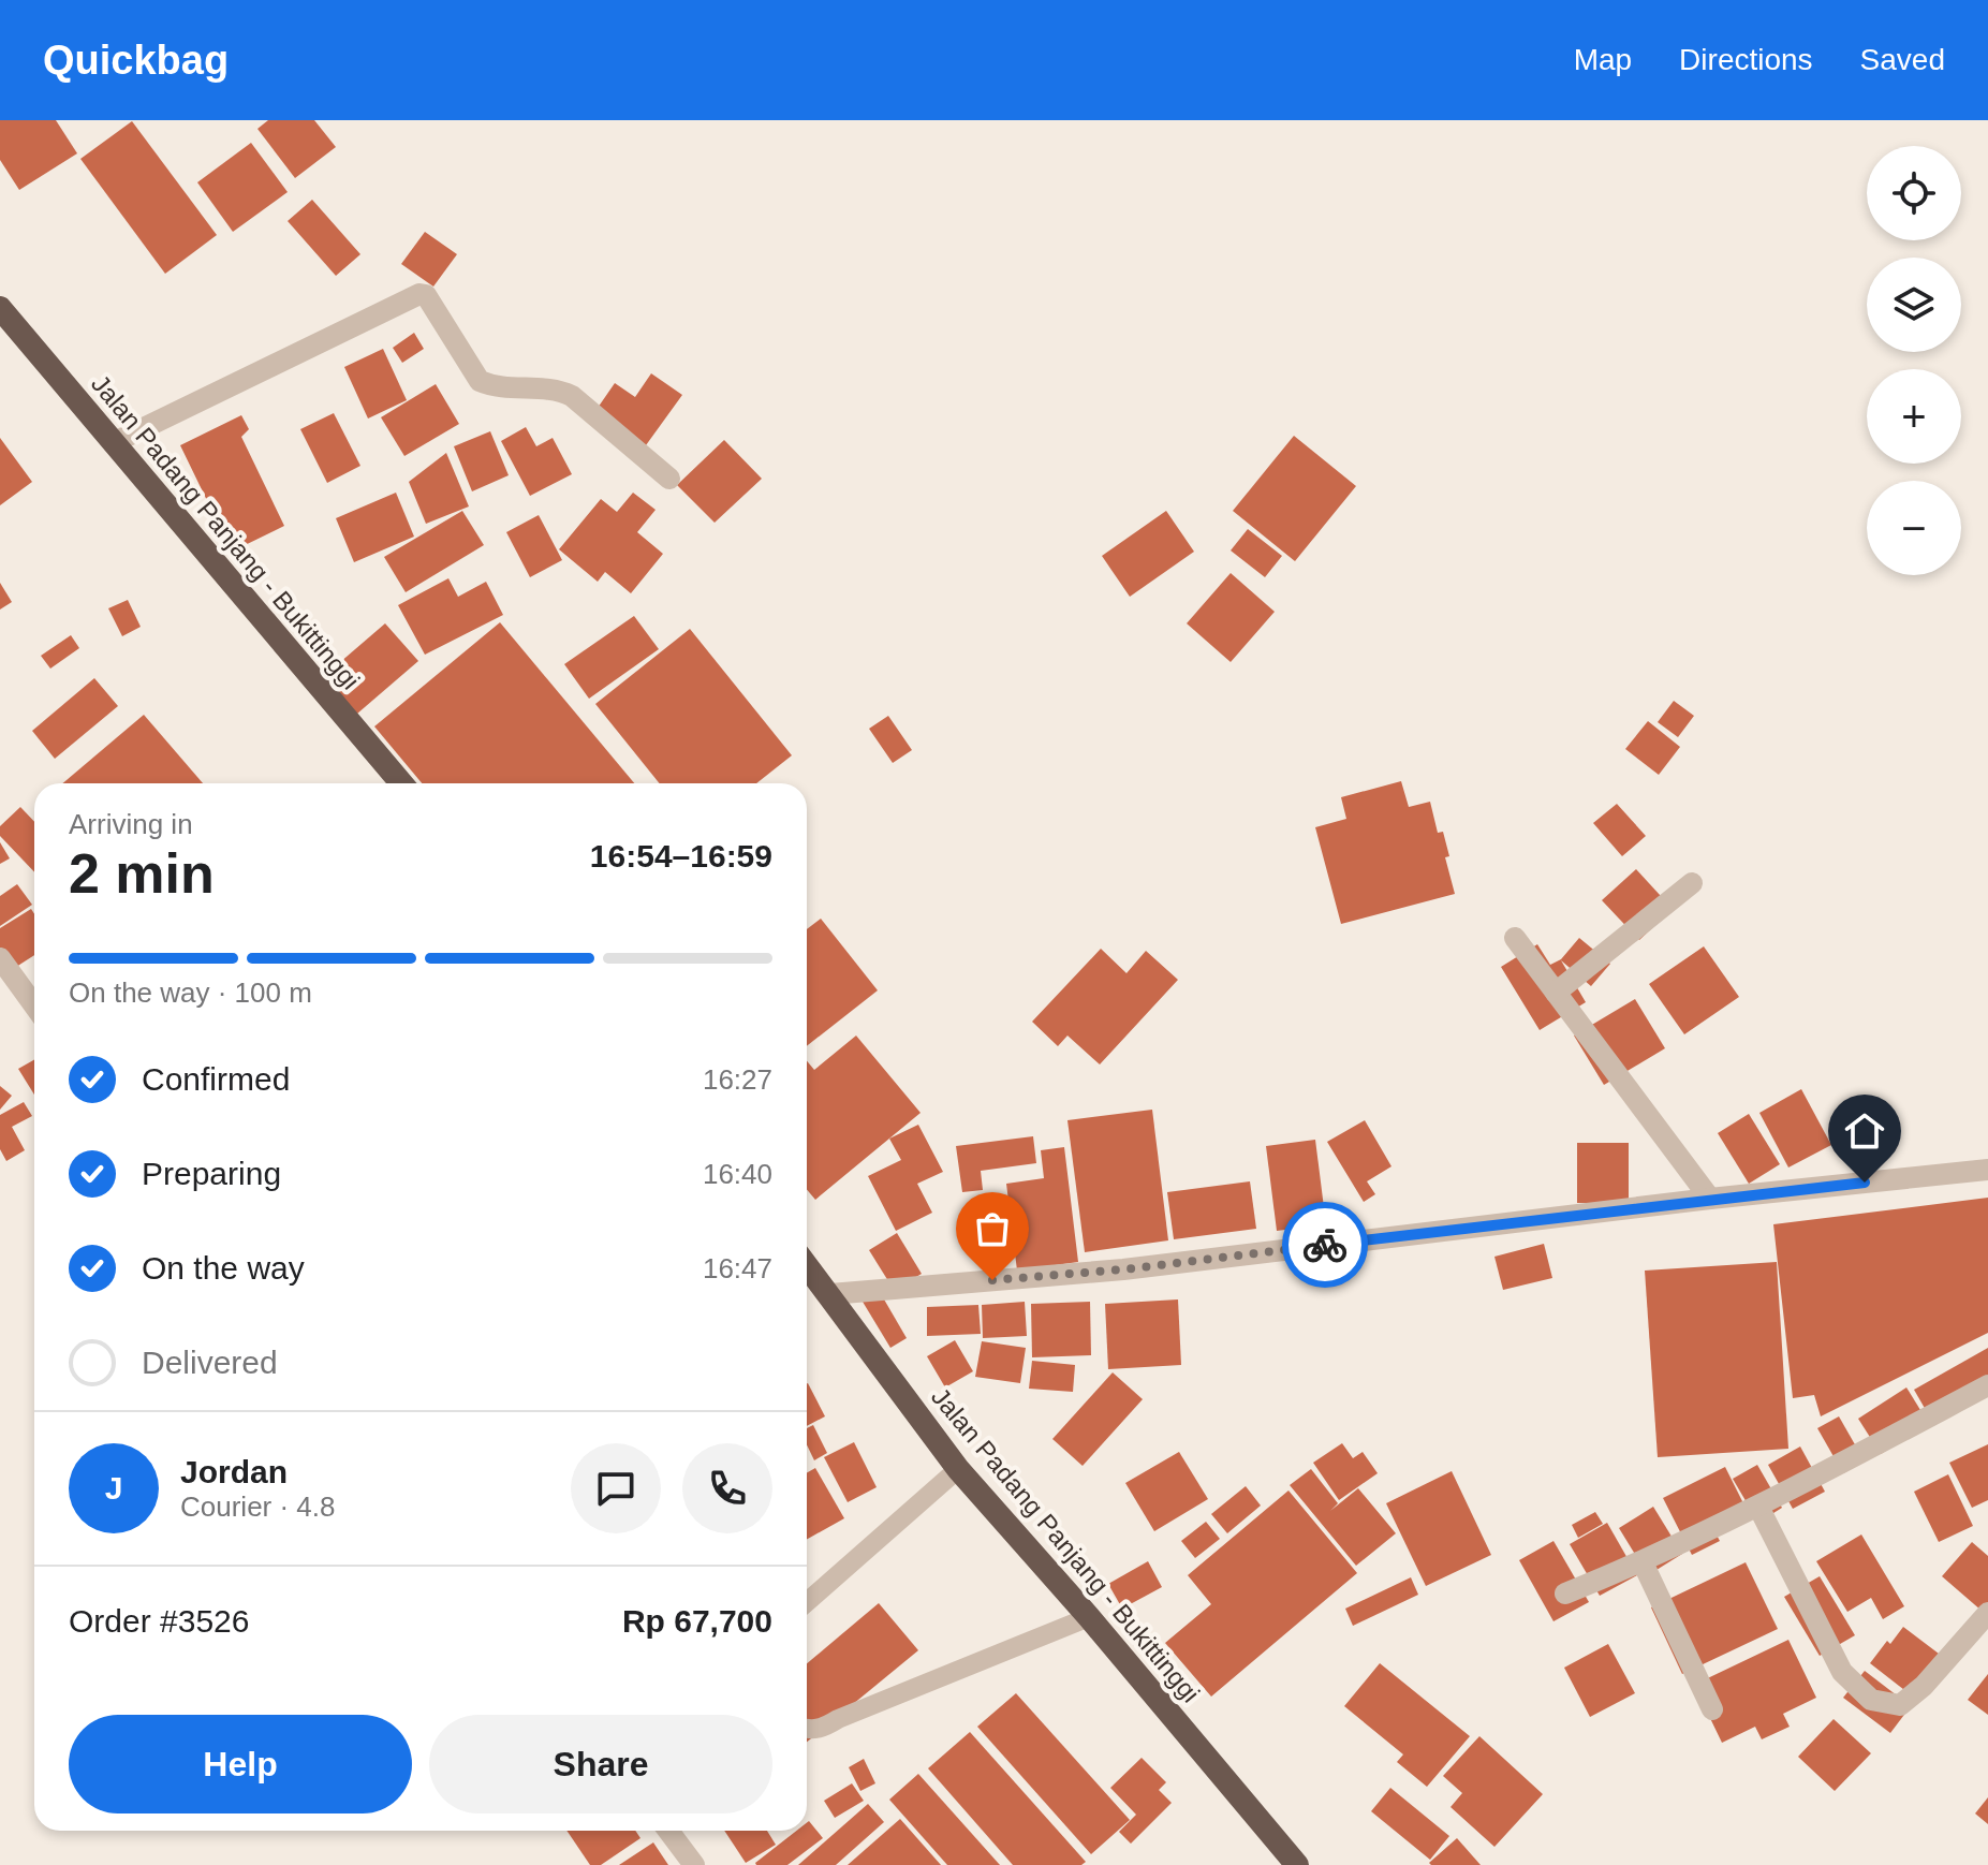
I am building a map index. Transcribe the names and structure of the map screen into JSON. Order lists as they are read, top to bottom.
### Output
{
  "streets": {
    "highway": ["Jalan Padang Panjang - Bukittinggi"]
  },
  "page": {
    "header": "Quickbag",
    "nav": ["Map", "Directions", "Saved"],
    "map_buttons": ["+", "−"],
    "heading": ["2 min", "Arriving in", "16:54–16:59"],
    "panel": [
      "Jordan",
      "Courier · 4.8",
      "Order #3526",
      "Rp 67,700"
    ],
    "bar": "On the way · 100 m",
    "list": [
      ["Confirmed", "16:27"],
      ["Preparing", "16:40"],
      ["On the way", "16:47"],
      "Delivered"
    ],
    "round": "J",
    "buttons": ["Help", "Share"]
  }
}
